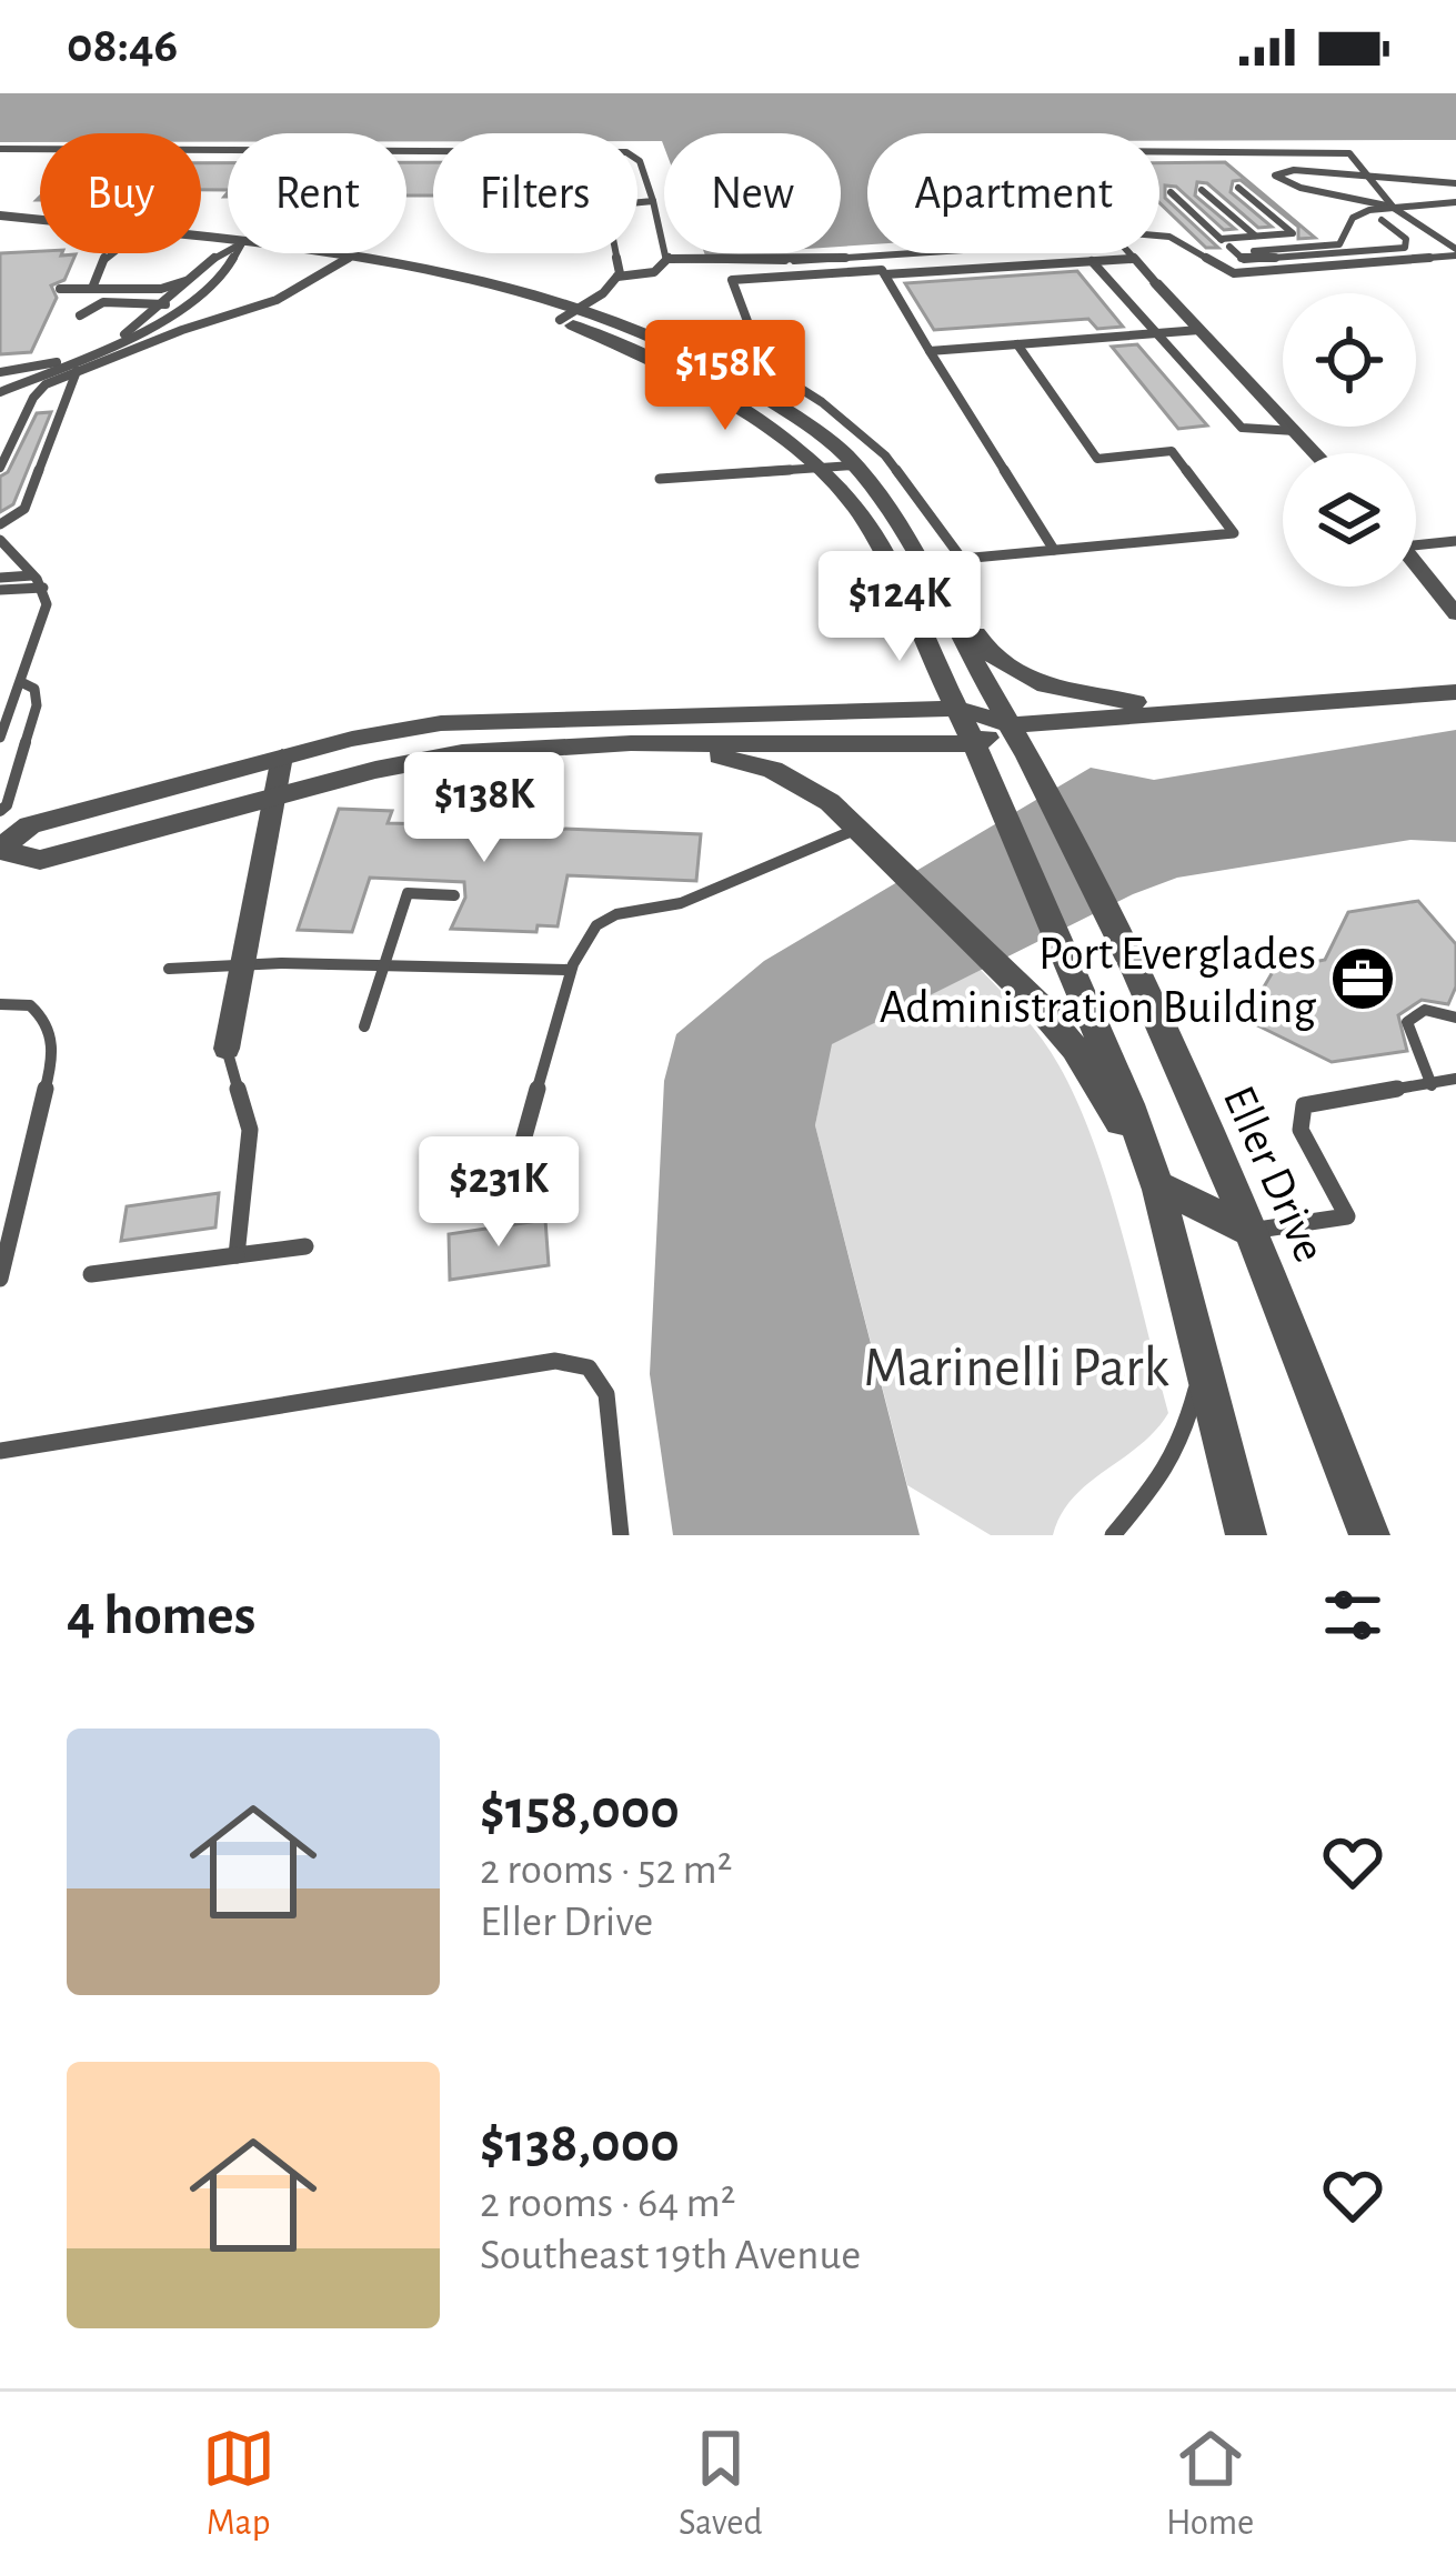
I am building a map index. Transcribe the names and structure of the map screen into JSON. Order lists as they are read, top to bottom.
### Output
{
  "streets": {
    "street": ["Eller Drive"]
  },
  "parks": ["Marinelli Park"],
  "places": {
    "office": ["Port Everglades Administration Building"]
  },
  "page": {
    "status": "08:46",
    "chip": [
      "Buy",
      "Rent",
      "Filters",
      "New",
      "Apartment"
    ],
    "price": [
      "$158K",
      "$124K",
      "$138K",
      "$231K"
    ],
    "heading": "4 homes",
    "list": [
      {
        "name": "$158,000",
        "note": "2 rooms · 52 m² · Eller Drive"
      },
      {
        "name": "$138,000",
        "note": "2 rooms · 64 m² · Southeast 19th Avenue"
      }
    ],
    "tabs": ["Map", "Saved", "Home"]
  }
}
